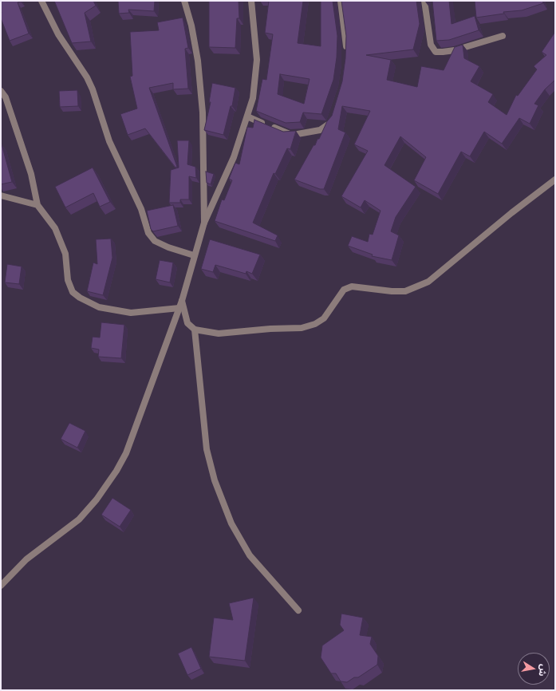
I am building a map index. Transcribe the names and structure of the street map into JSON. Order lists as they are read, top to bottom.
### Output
{
  "north": "right"
}
